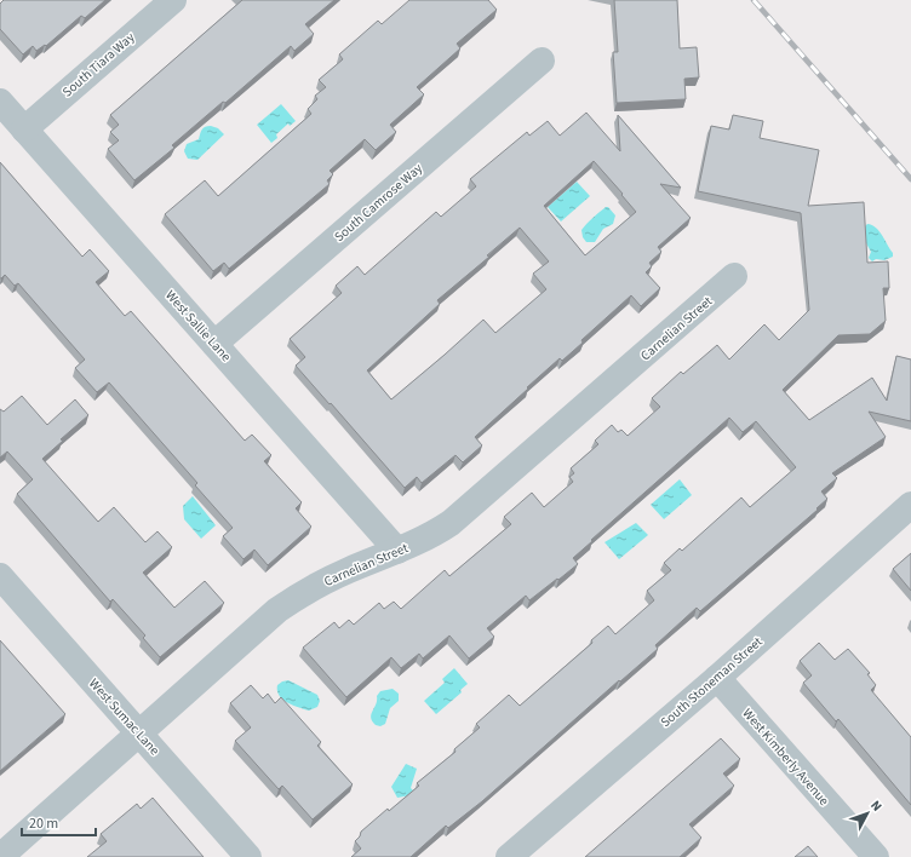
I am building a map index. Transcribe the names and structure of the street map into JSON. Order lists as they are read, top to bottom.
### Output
{
  "streets": {
    "street": [
      "South Tiara Way",
      "South Camrose Way",
      "West Sallie Lane",
      "Carnelian Street",
      "South Stoneman Street",
      "West Sumac Lane",
      "West Kimberly Avenue"
    ]
  },
  "crossings": [
    ["South Tiara Way", "West Sallie Lane"],
    ["South Camrose Way", "West Sallie Lane"],
    ["West Sallie Lane", "Carnelian Street"],
    ["Carnelian Street", "West Sumac Lane"],
    ["South Stoneman Street", "West Kimberly Avenue"]
  ],
  "scale_bar": "20 m",
  "north": "top right"
}
